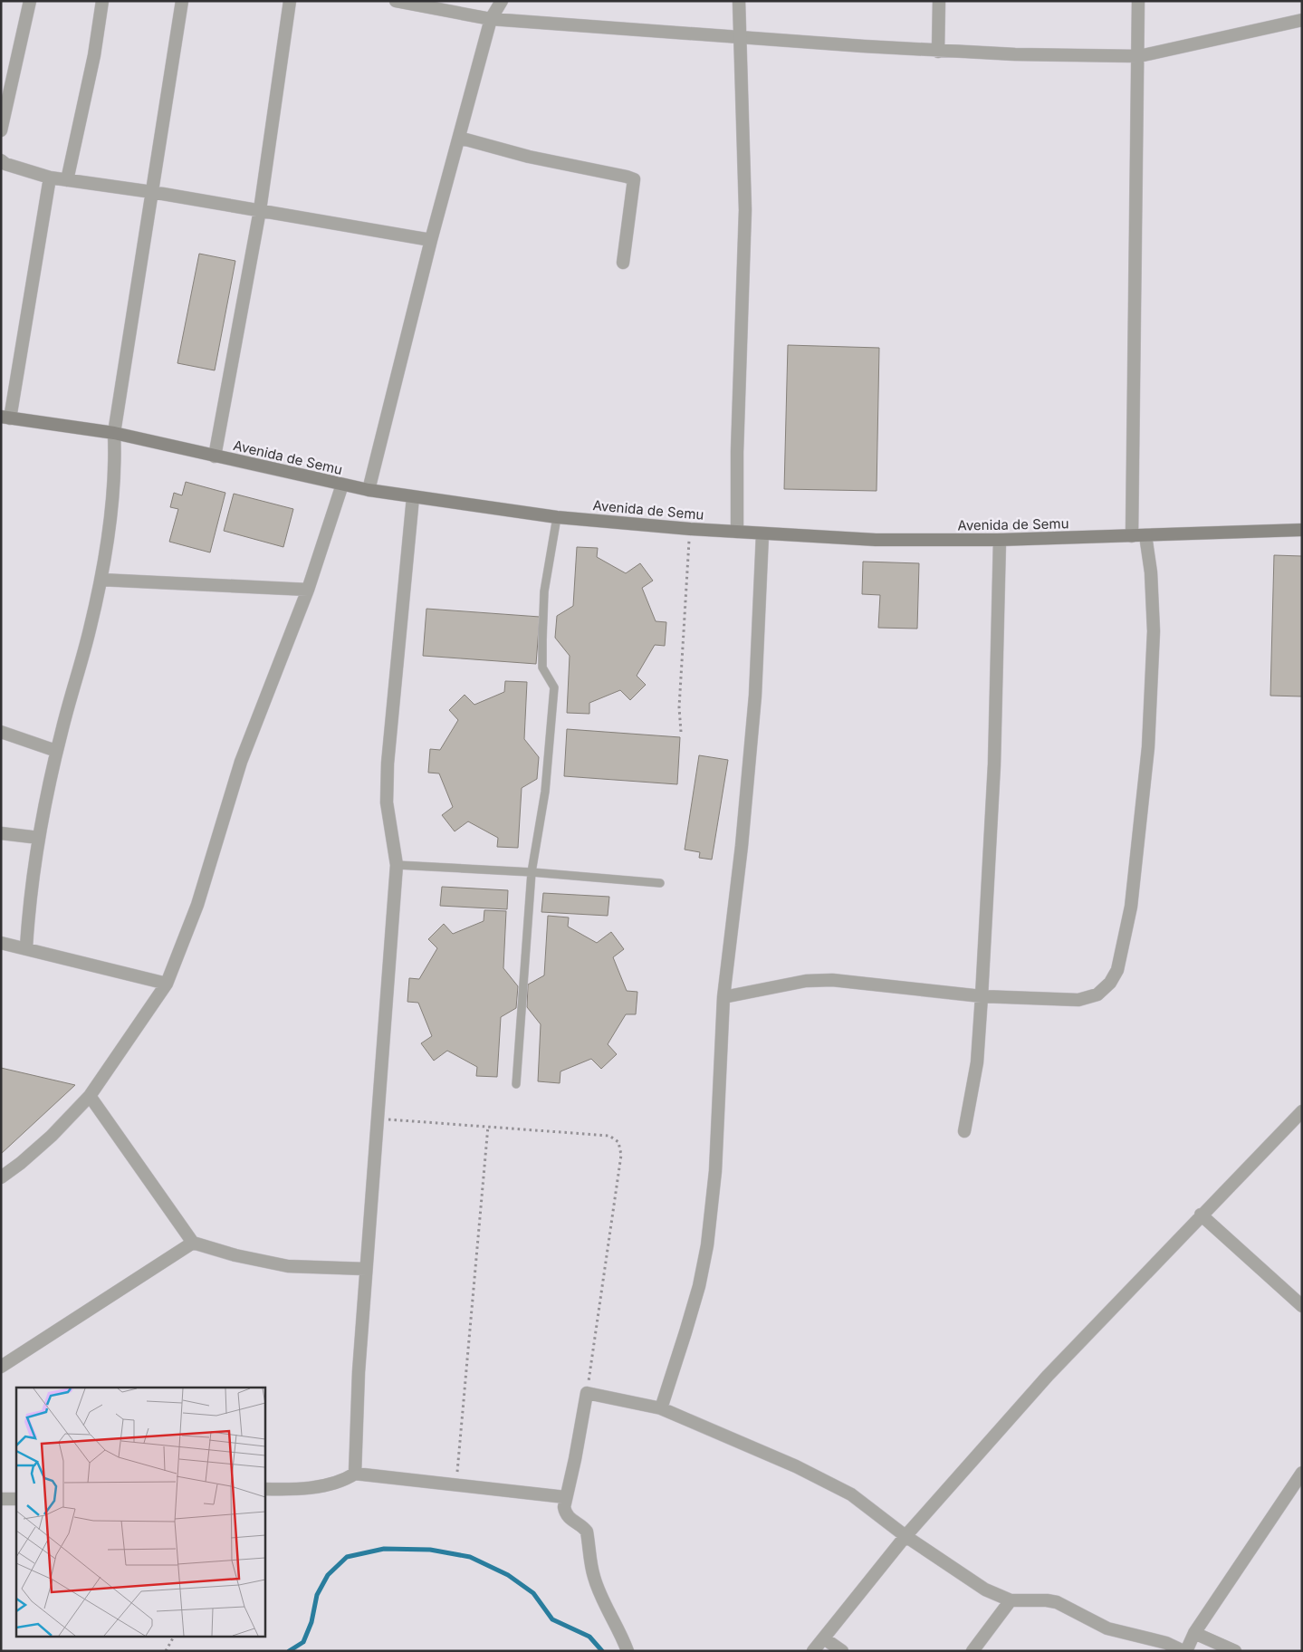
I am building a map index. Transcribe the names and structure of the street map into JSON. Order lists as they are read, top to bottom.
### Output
{
  "streets": {
    "main road": ["Avenida de Semu"]
  }
}
